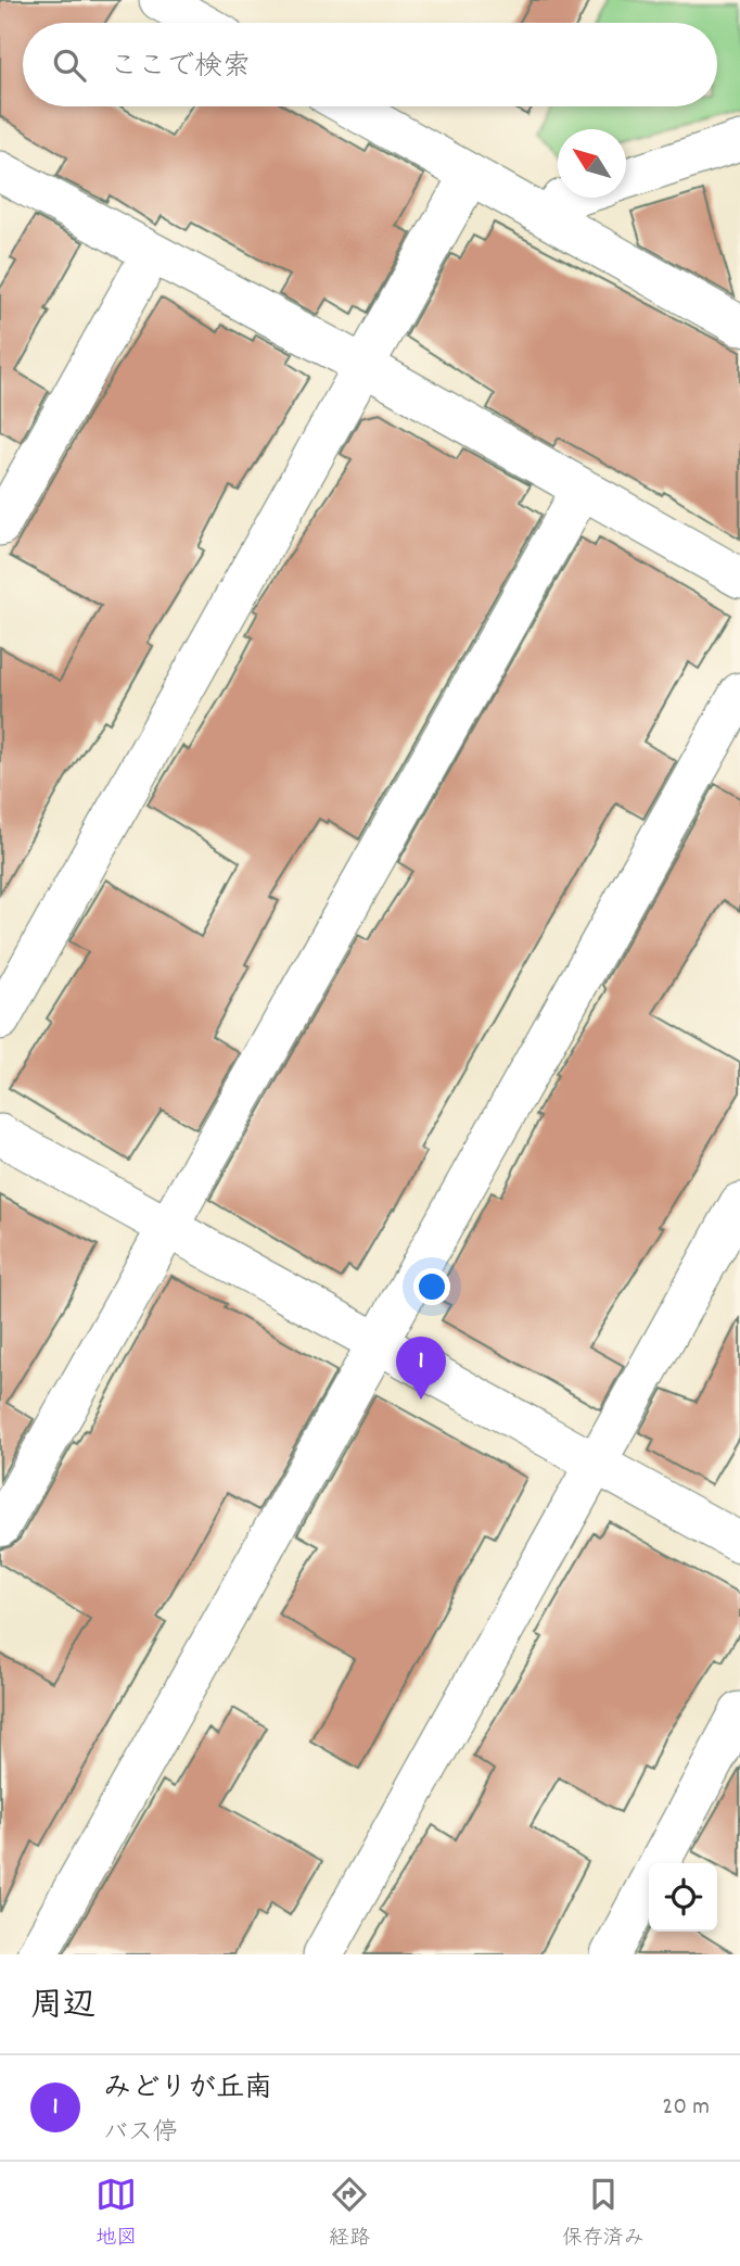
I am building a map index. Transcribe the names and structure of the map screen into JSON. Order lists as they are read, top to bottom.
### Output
{
  "north": "top left",
  "page": {
    "search": "ここで検索",
    "pins": "1",
    "heading": "周辺",
    "list": [
      {
        "mark": "1",
        "name": "みどりが丘南",
        "note": "バス停",
        "value": "20 m"
      }
    ],
    "nav": ["地図", "経路", "保存済み"]
  }
}
